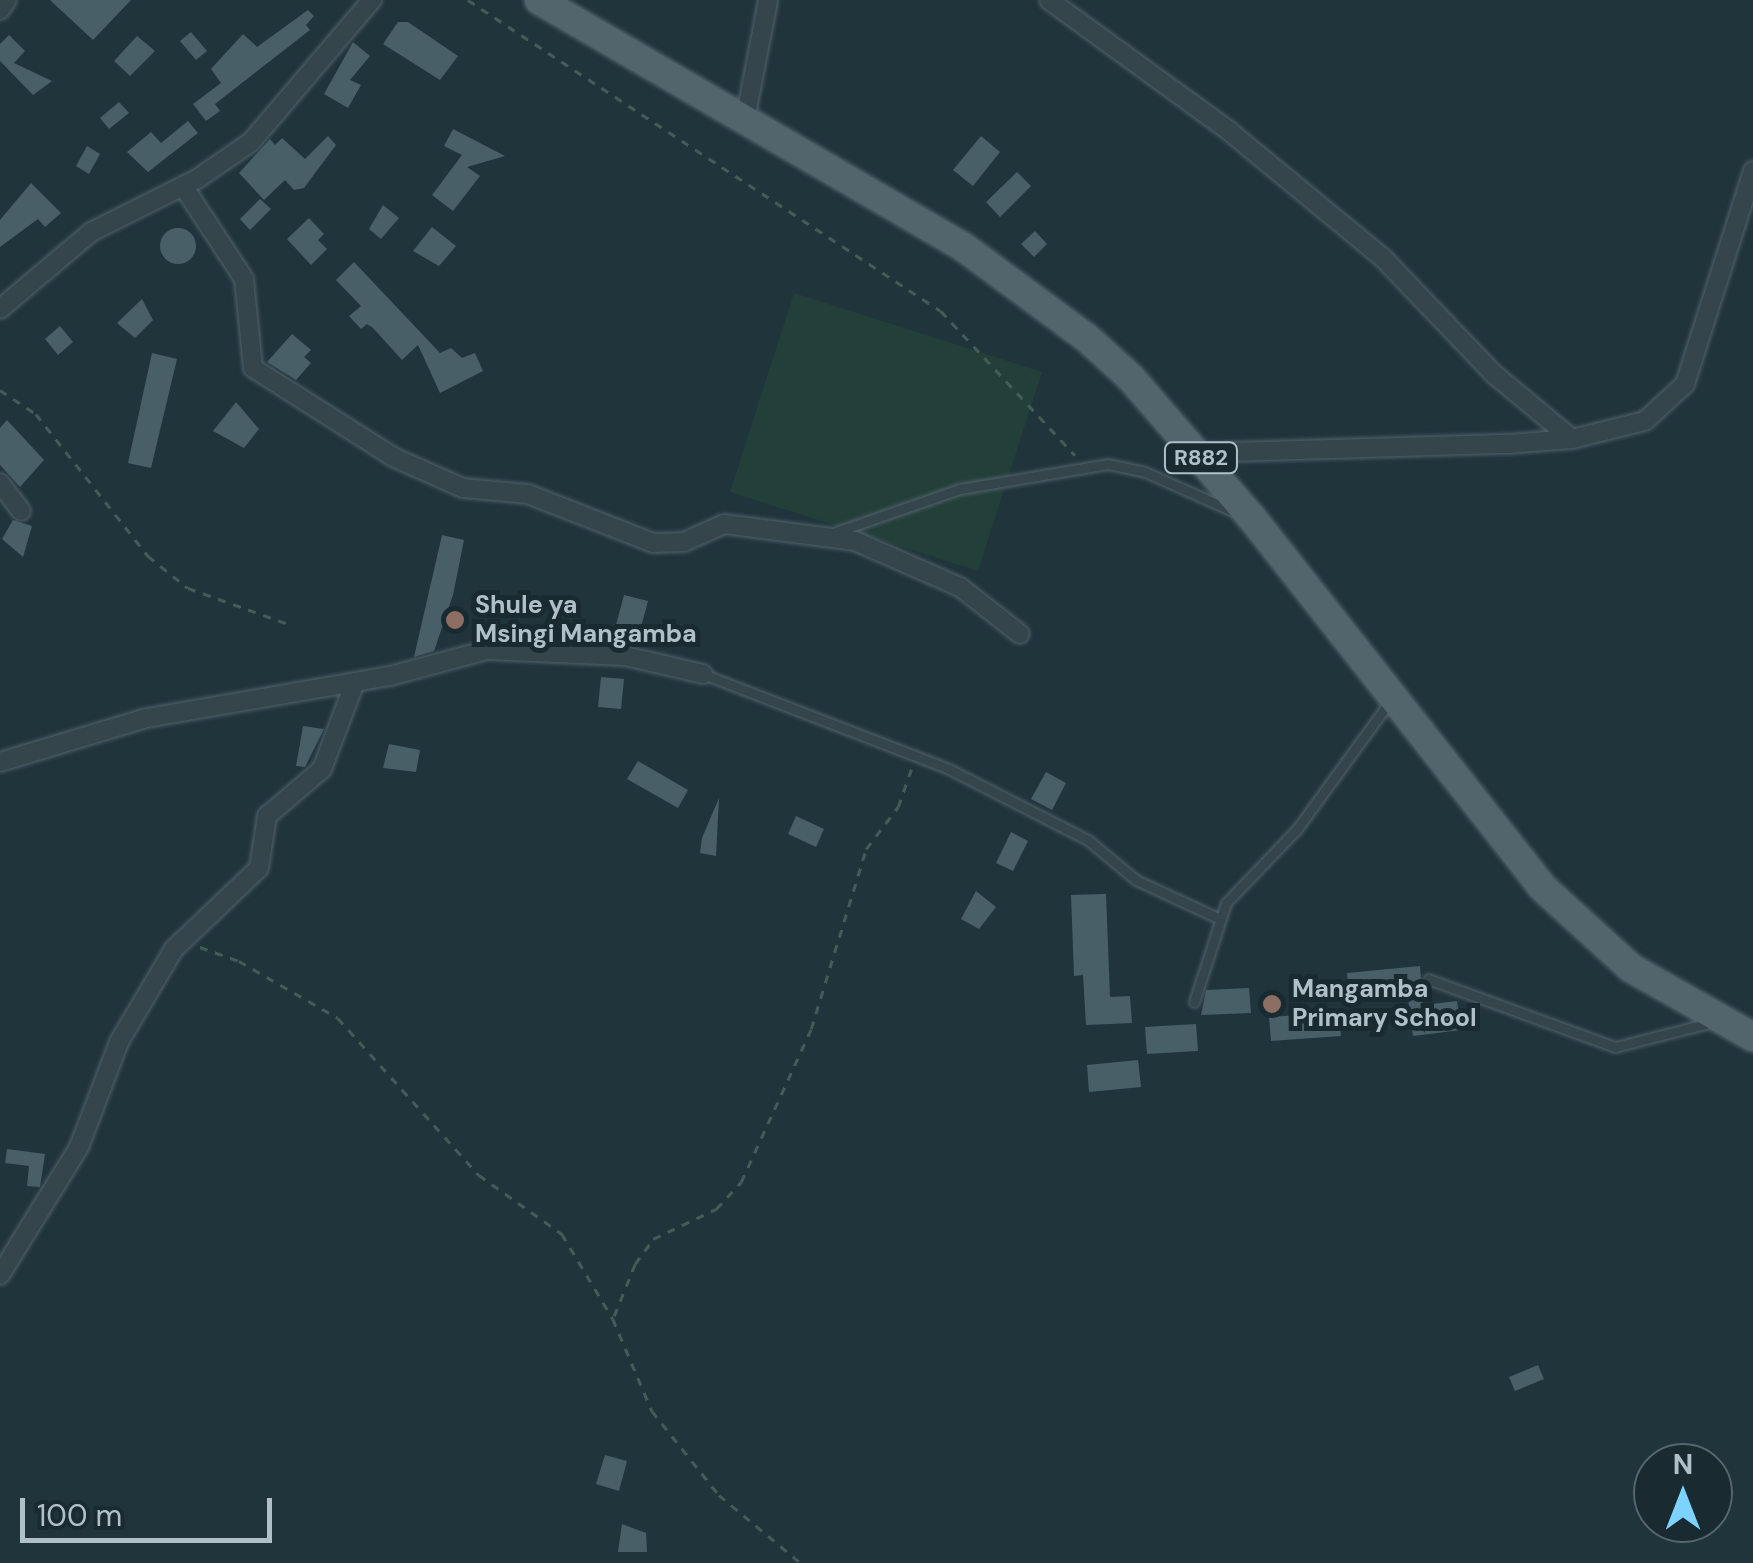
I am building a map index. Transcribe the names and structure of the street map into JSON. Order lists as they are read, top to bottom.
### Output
{
  "streets": {
    "main road": ["R882"]
  },
  "places": ["Shule ya Msingi Mangamba", "Mangamba Primary School"],
  "scale_bar": "100 m",
  "north": "top"
}
